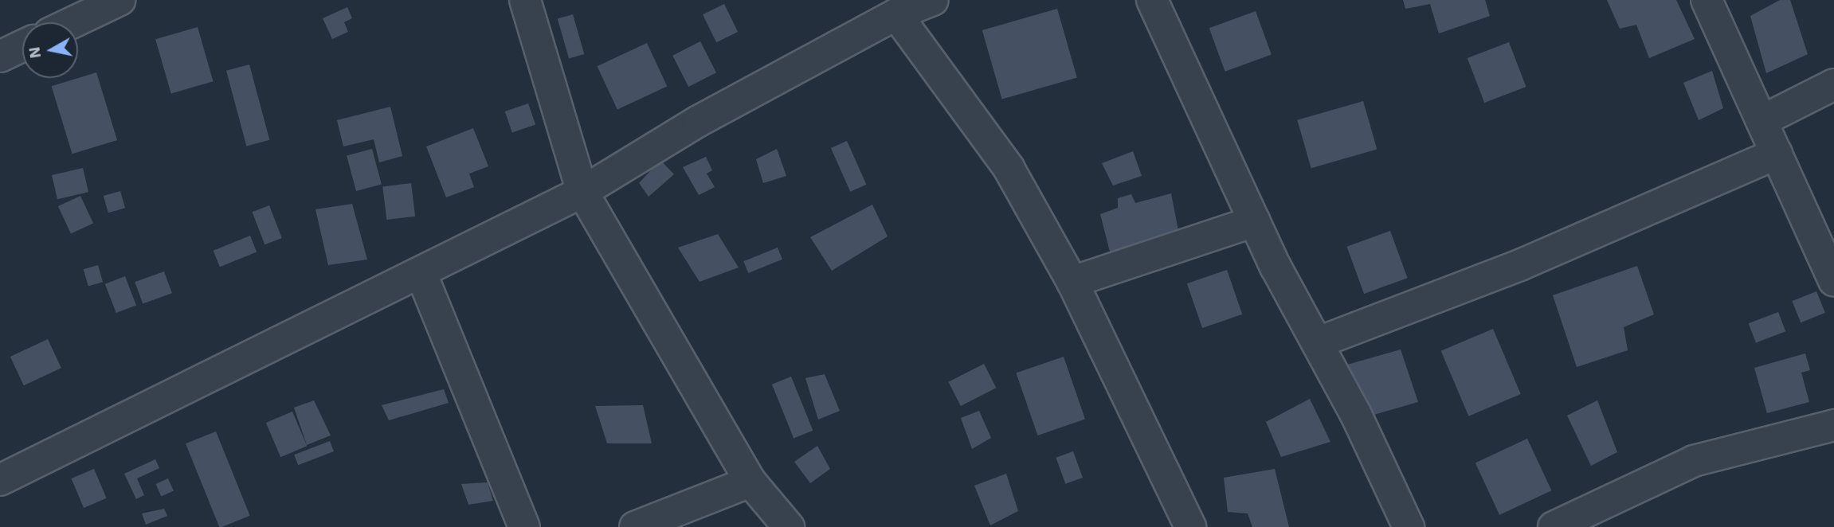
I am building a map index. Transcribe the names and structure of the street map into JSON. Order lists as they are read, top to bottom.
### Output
{
  "north": "left"
}
